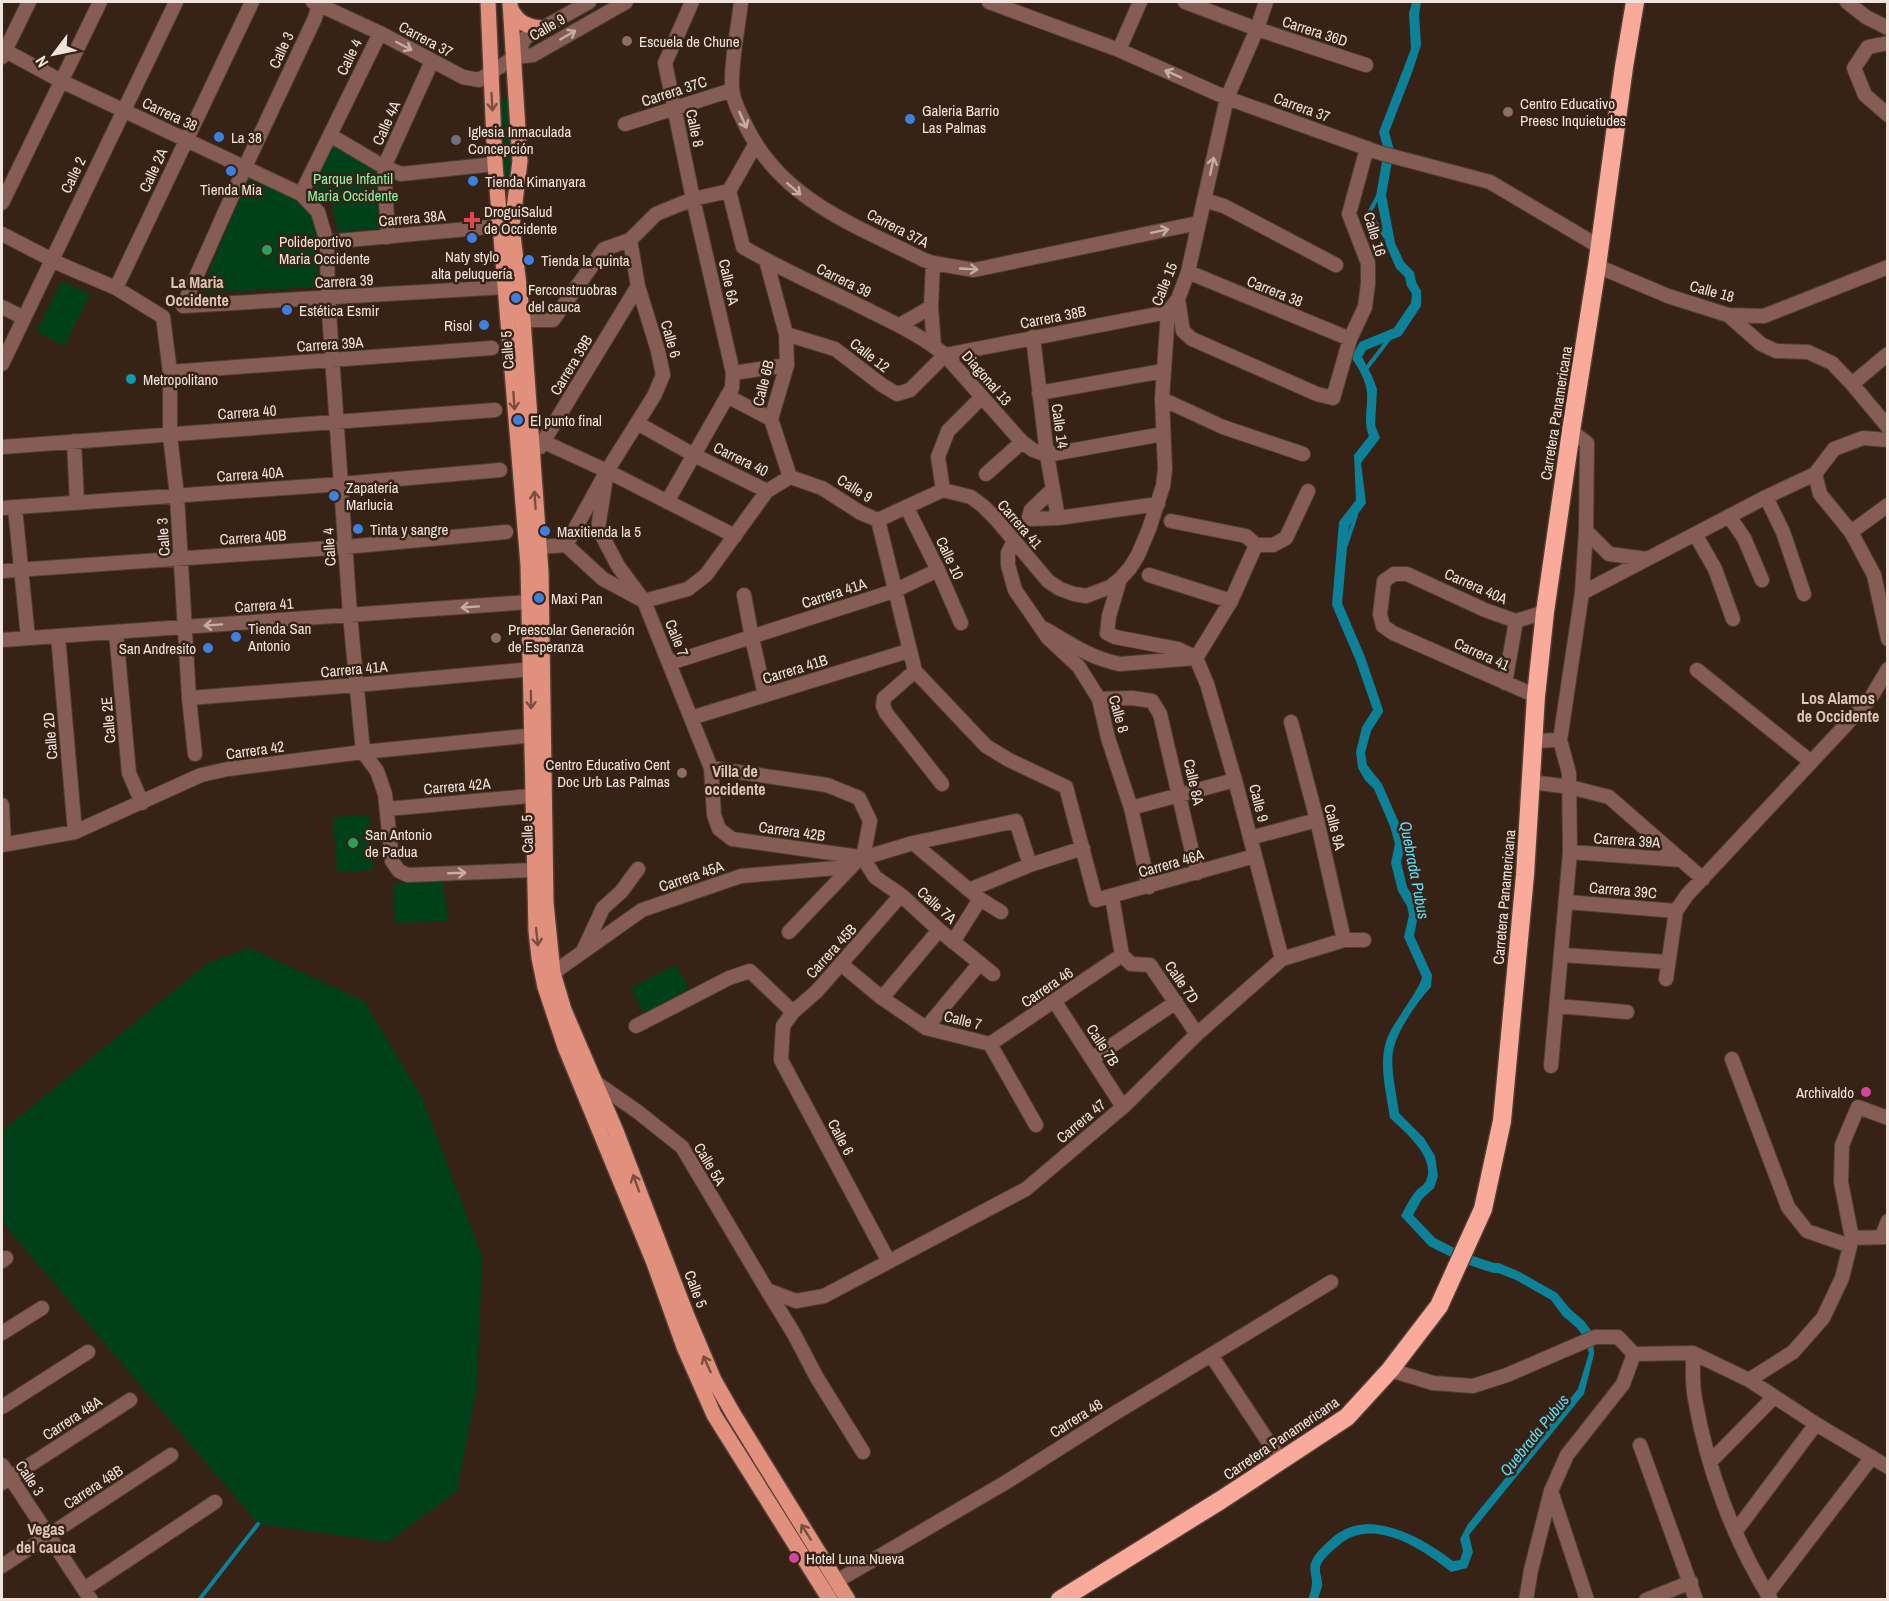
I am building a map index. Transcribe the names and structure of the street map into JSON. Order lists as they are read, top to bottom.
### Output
{
  "streets": {
    "highway": ["Carretera Panamericana"],
    "main road": ["Calle 5"],
    "street": [
      "Calle 9",
      "Carrera 36D",
      "Carrera 37",
      "Calle 3",
      "Calle 4",
      "Carrera 37C",
      "Carrera 38",
      "Calle 4A",
      "Calle 8",
      "Calle 2A",
      "Calle 2",
      "Carrera 38A",
      "Carrera 37A",
      "Calle 16",
      "Carrera 39",
      "Calle 6A",
      "Calle 15",
      "Calle 18",
      "Carrera 38B",
      "Calle 6",
      "Carrera 39A",
      "Calle 12",
      "Carrera 39B",
      "Diagonal 13",
      "Calle 6B",
      "Carrera 40",
      "Calle 14",
      "Carrera 40A",
      "Carrera 41",
      "Carrera 40B",
      "Calle 10",
      "Carrera 41A",
      "Calle 7",
      "Carrera 41B",
      "Calle 2E",
      "Calle 2D",
      "Carrera 42",
      "Calle 8A",
      "Carrera 42A",
      "Calle 9A",
      "Carrera 42B",
      "Carrera 46A",
      "Carrera 45A",
      "Carrera 39C",
      "Calle 7A",
      "Carrera 45B",
      "Calle 7D",
      "Carrera 46",
      "Calle 7B",
      "Carrera 47",
      "Calle 5A",
      "Carrera 48A",
      "Carrera 48",
      "Carrera 48B"
    ]
  },
  "crossings": [
    ["Calle 9", "Carrera 37"],
    ["Calle 9", "Calle 15"],
    ["Calle 9", "Calle 5"],
    ["Calle 9", "Calle 6B"],
    ["Calle 9", "Carrera 41A"],
    ["Calle 9", "Carrera 41B"],
    ["Calle 9", "Carrera 46A"],
    ["Calle 9", "Carrera 47"],
    ["Carrera 36D", "Calle 15"],
    ["Carrera 37", "Calle 3"],
    ["Carrera 37", "Calle 4"],
    ["Carrera 37", "Calle 4A"],
    ["Carrera 37", "Calle 16"],
    ["Carrera 37", "Calle 15"],
    ["Carrera 37", "Calle 5"],
    ["Carrera 37", "Carretera Panamericana"],
    ["Calle 3", "Carrera 38"],
    ["Calle 3", "Calle 2A"],
    ["Calle 3", "Carrera 39"],
    ["Calle 3", "Carrera 39A"],
    ["Calle 3", "Carrera 40"],
    ["Calle 3", "Carrera 40A"],
    ["Calle 3", "Carrera 41"],
    ["Calle 3", "Carrera 40B"],
    ["Calle 3", "Carrera 41A"],
    ["Calle 3", "Carrera 48A"],
    ["Calle 3", "Carrera 48B"],
    ["Calle 4", "Carrera 38"],
    ["Calle 4", "Carrera 38A"],
    ["Calle 4", "Carrera 39"],
    ["Calle 4", "Carrera 39A"],
    ["Calle 4", "Calle 5"],
    ["Calle 4", "Carrera 40"],
    ["Calle 4", "Carrera 40A"],
    ["Calle 4", "Carrera 41"],
    ["Calle 4", "Carrera 40B"],
    ["Calle 4", "Carrera 41A"],
    ["Calle 4", "Carrera 42"],
    ["Calle 4", "Carrera 42A"],
    ["Carrera 37C", "Calle 8"],
    ["Carrera 37C", "Carrera 37A"],
    ["Carrera 38", "Calle 2A"],
    ["Carrera 38", "Calle 2"],
    ["Carrera 38", "Calle 16"],
    ["Carrera 38", "Calle 15"],
    ["Calle 4A", "Carrera 38A"],
    ["Calle 8", "Calle 6A"],
    ["Calle 8", "Carrera 41"],
    ["Calle 8", "Calle 8A"],
    ["Calle 8", "Carrera 46A"],
    ["Carrera 38A", "Calle 5"],
    ["Carrera 37A", "Calle 15"],
    ["Calle 16", "Calle 15"],
    ["Carrera 39", "Calle 5"],
    ["Carrera 39", "Diagonal 13"],
    ["Carrera 39", "Calle 6B"],
    ["Calle 15", "Carrera 38B"],
    ["Calle 15", "Carrera 41"],
    ["Calle 18", "Carretera Panamericana"],
    ["Carrera 38B", "Calle 12"],
    ["Carrera 38B", "Diagonal 13"],
    ["Carrera 38B", "Calle 14"],
    ["Calle 6", "Carrera 39B"],
    ["Calle 6", "Carrera 40"],
    ["Calle 6", "Calle 7"],
    ["Calle 6", "Carrera 45B"],
    ["Calle 6", "Carrera 47"],
    ["Calle 5", "Carrera 39B"],
    ["Calle 5", "Carrera 41"],
    ["Calle 5", "Carrera 45A"],
    ["Calle 5", "Calle 5A"],
    ["Calle 5", "Carrera 48"],
    ["Calle 12", "Diagonal 13"],
    ["Calle 12", "Calle 6B"],
    ["Diagonal 13", "Calle 14"],
    ["Carretera Panamericana", "Carrera 40A"],
    ["Carretera Panamericana", "Carrera 41"],
    ["Carrera 40A", "Carrera 41"],
    ["Carrera 41", "Calle 2E"],
    ["Carrera 41", "Calle 2D"],
    ["Calle 10", "Carrera 41A"],
    ["Carrera 41A", "Calle 7"],
    ["Calle 7", "Carrera 41B"],
    ["Calle 7", "Carrera 42B"],
    ["Calle 7", "Carrera 45B"],
    ["Calle 7", "Carrera 46"],
    ["Calle 2E", "Carrera 42"],
    ["Calle 2D", "Carrera 42"],
    ["Calle 8A", "Carrera 46A"],
    ["Calle 9A", "Carrera 47"],
    ["Carrera 42B", "Carrera 45A"],
    ["Carrera 42B", "Calle 7A"],
    ["Carrera 45A", "Calle 7A"],
    ["Calle 7A", "Carrera 45B"],
    ["Calle 7D", "Carrera 46"],
    ["Calle 7D", "Carrera 47"],
    ["Carrera 46", "Calle 7B"],
    ["Calle 7B", "Carrera 47"],
    ["Carrera 47", "Calle 5A"]
  ],
  "one_way": ["Carrera 37A", "Carrera 41"],
  "districts": [
    "La Maria Occidente",
    "Los Alamos de Occidente",
    "Villa de occidente",
    "Vegas del cauca"
  ],
  "water": ["Quebrada Pubus"],
  "parks": ["Parque Infantil Maria Occidente"],
  "places": {
    "other": [
      "Escuela de Chune",
      "Centro Educativo Preesc Inquietudes",
      "Galeria Barrio Las Palmas",
      "La 38",
      "Iglesia Inmaculada Concepción",
      "Tienda Mia",
      "Tienda Kimanyara",
      "Naty stylo alta peluquería",
      "Polideportivo Maria Occidente",
      "Tienda la quinta",
      "Ferconstruobras del cauca",
      "Estética Esmir",
      "Risol",
      "Metropolitano",
      "El punto final",
      "Zapatería Marlucia",
      "Tinta y sangre",
      "Maxitienda la 5",
      "Maxi Pan",
      "Tienda San Antonio",
      "Preescolar Generación de Esperanza",
      "San Andresito",
      "Centro Educativo Cent Doc Urb Las Palmas",
      "San Antonio de Padua",
      "Archivaldo",
      "Hotel Luna Nueva"
    ],
    "health": ["DroguiSalud de Occidente"]
  },
  "north": "bottom left"
}
